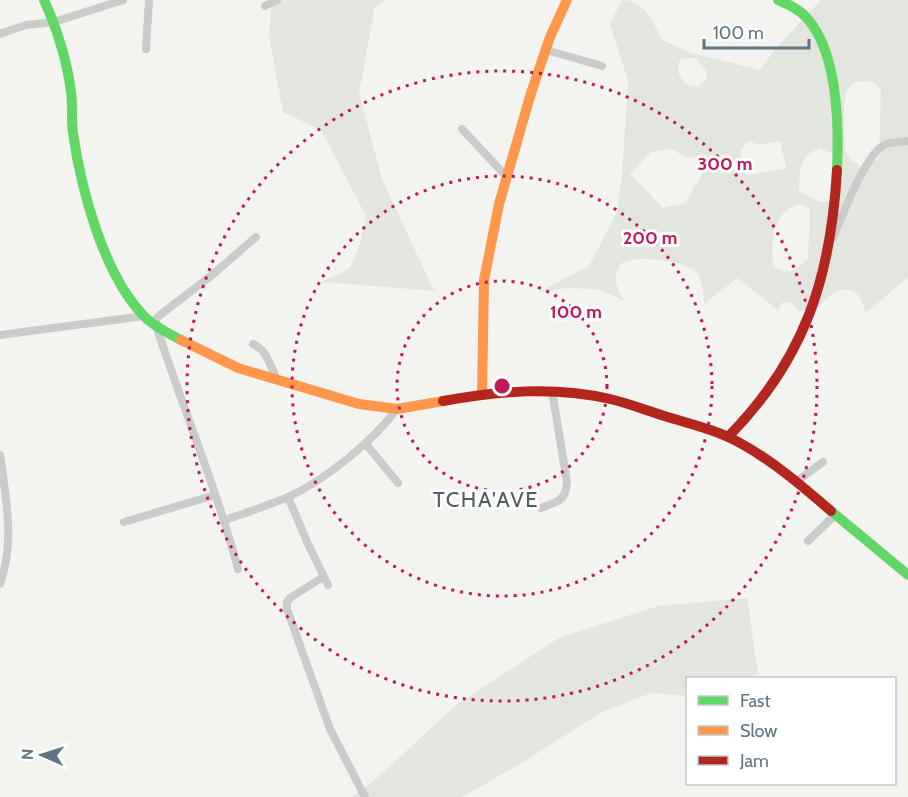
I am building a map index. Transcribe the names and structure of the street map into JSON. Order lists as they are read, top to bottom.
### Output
{
  "districts": ["TCHA'AVE"],
  "legend": ["Fast", "Slow", "Jam"],
  "scale_bar": "100 m",
  "north": "left",
  "rings": ["300 m", "200 m", "100 m"]
}
